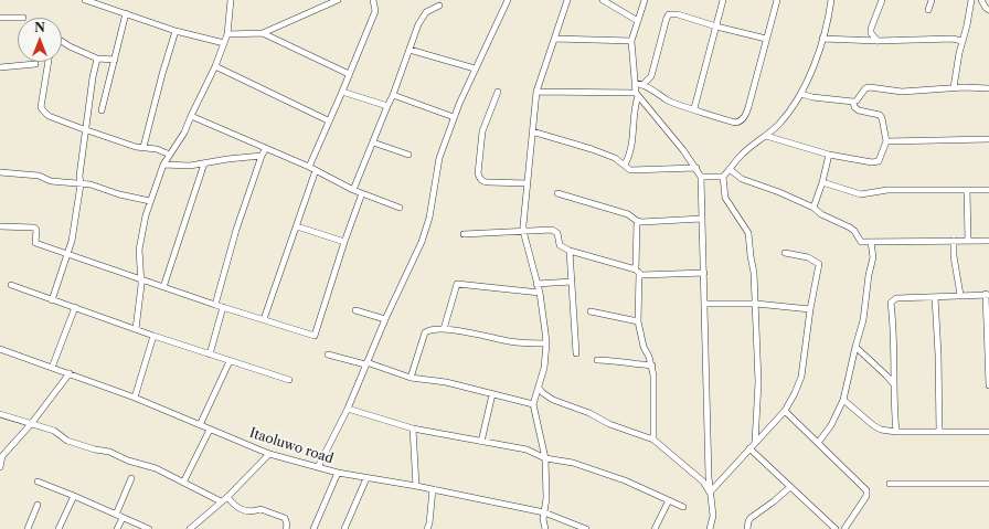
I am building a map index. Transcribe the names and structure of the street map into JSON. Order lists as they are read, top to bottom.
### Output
{
  "streets": {
    "street": ["Itaoluwo road"]
  },
  "north": "top"
}
